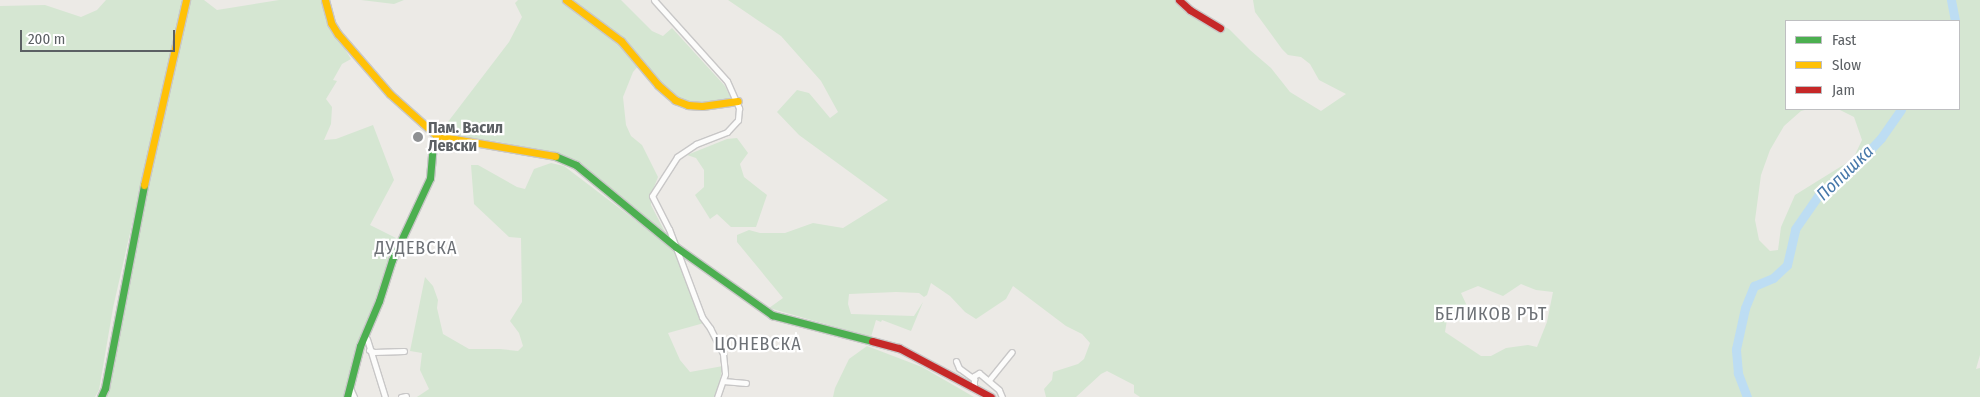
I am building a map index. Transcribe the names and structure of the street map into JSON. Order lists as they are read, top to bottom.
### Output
{
  "districts": ["ДУДЕВСКА", "БЕЛИКОВ РЪТ", "ЦОНЕВСКА"],
  "water": ["Попишка"],
  "places": ["Пам. Васил Левски"],
  "legend": ["Fast", "Slow", "Jam"],
  "scale_bar": "200 m"
}
